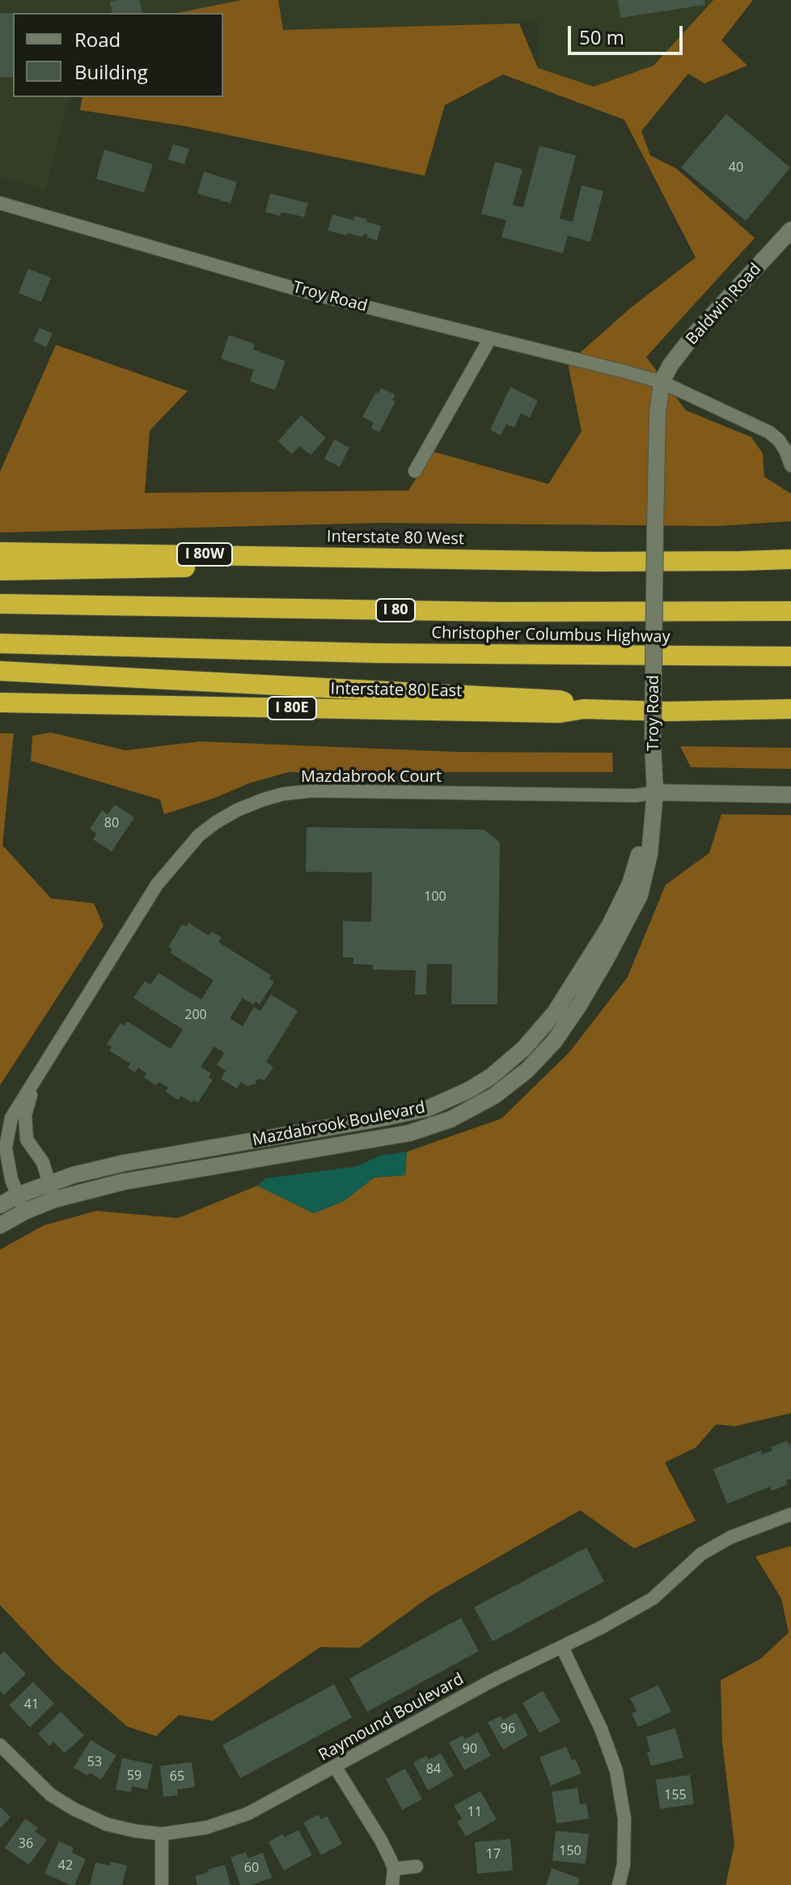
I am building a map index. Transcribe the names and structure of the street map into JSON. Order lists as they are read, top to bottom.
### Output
{
  "streets": {
    "highway": [
      "Interstate 80 West",
      "I 80W",
      "I 80",
      "Christopher Columbus Highway",
      "Interstate 80 East",
      "I 80E"
    ],
    "street": [
      "Troy Road",
      "Baldwin Road",
      "Mazdabrook Court",
      "Mazdabrook Boulevard",
      "Raymound Boulevard"
    ]
  },
  "crossings": [
    ["Troy Road", "Baldwin Road"],
    ["Troy Road", "Mazdabrook Court"],
    ["Troy Road", "Mazdabrook Boulevard"],
    ["Mazdabrook Court", "Mazdabrook Boulevard"]
  ],
  "house_numbers": [
    "40",
    "80",
    "100",
    "200",
    "41",
    "96",
    "90",
    "53",
    "84",
    "59",
    "65",
    "155",
    "11",
    "36",
    "150",
    "17",
    "42",
    "60"
  ],
  "legend": ["Road", "Building"],
  "scale_bar": "50 m"
}
